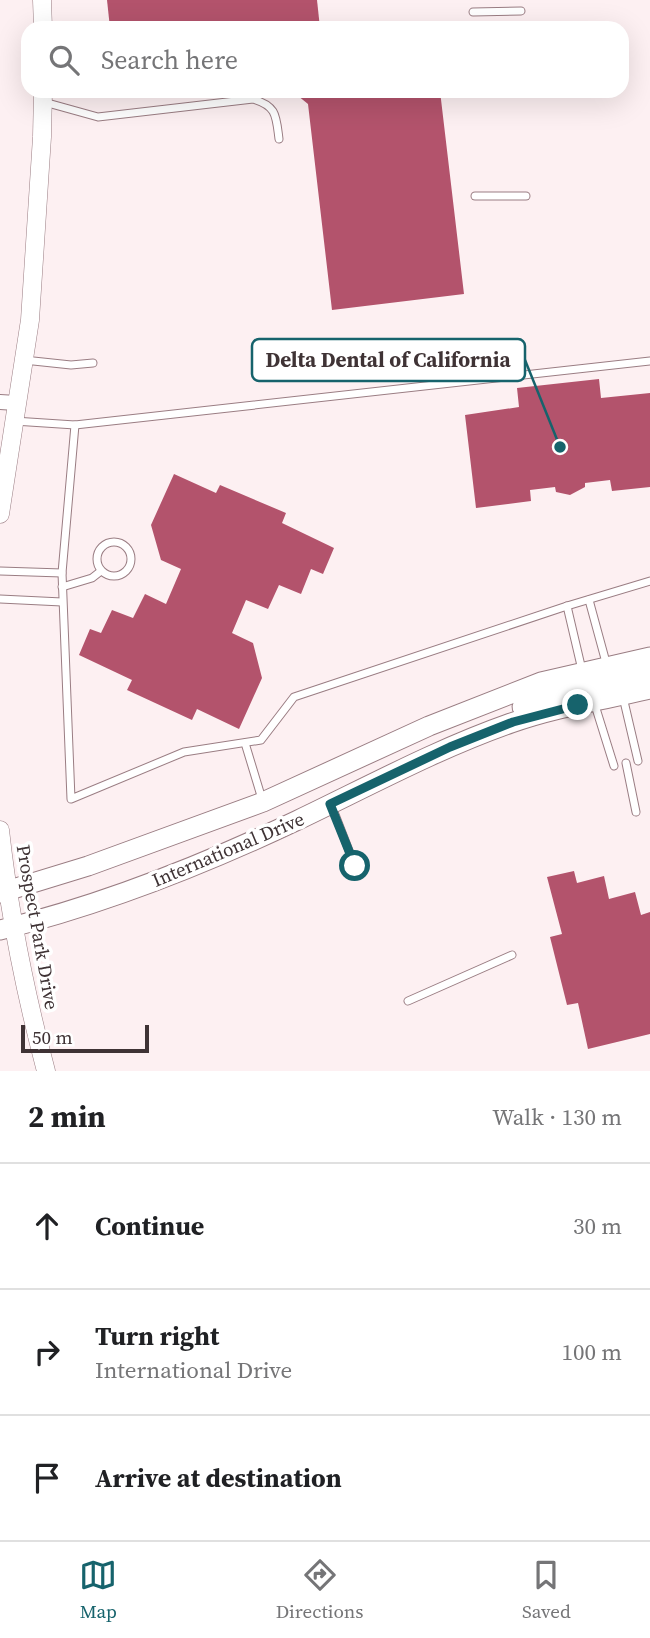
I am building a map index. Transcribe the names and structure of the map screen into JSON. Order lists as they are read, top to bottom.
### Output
{
  "streets": {
    "main road": ["International Drive"],
    "street": ["Prospect Park Drive"]
  },
  "crossings": [
    ["International Drive", "Prospect Park Drive"]
  ],
  "places": ["Delta Dental of California"],
  "scale_bar": "50 m",
  "page": {
    "search": "Search here",
    "scale": "50 m",
    "heading": ["2 min", "Walk · 130 m"],
    "list": [
      ["Continue", "30 m"],
      ["Turn right", "International Drive", "100 m"],
      "Arrive at destination"
    ],
    "nav": ["Map", "Directions", "Saved"]
  }
}
